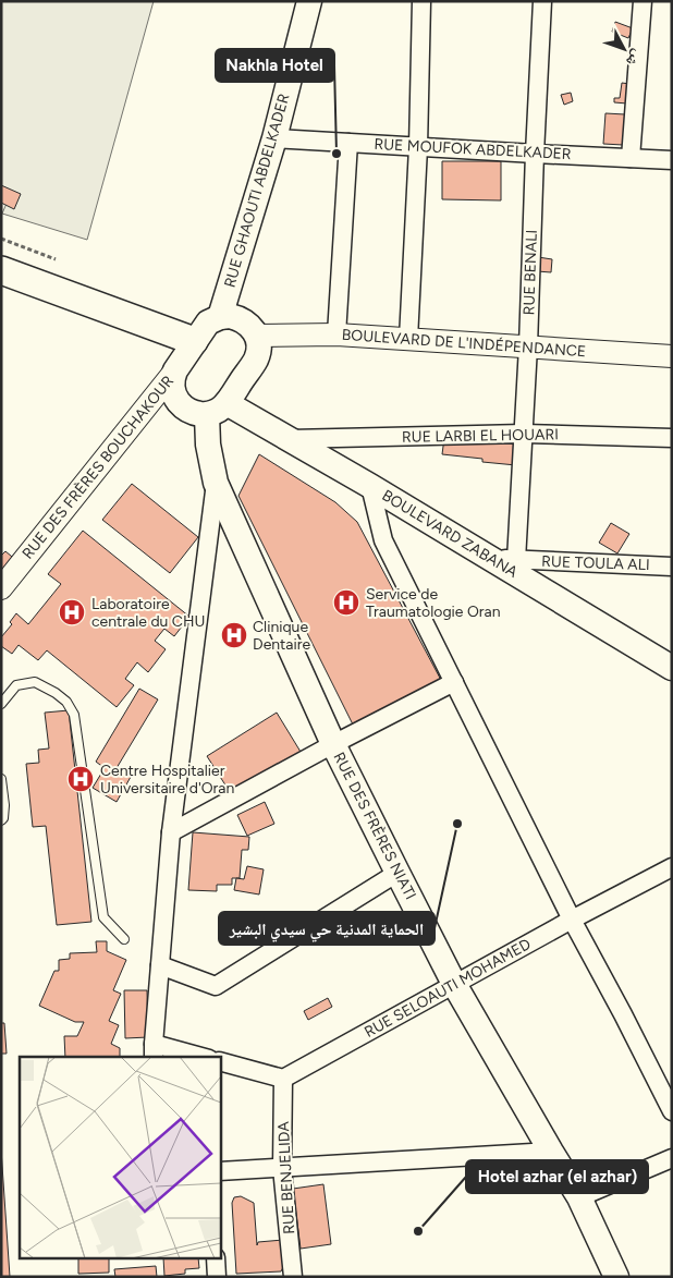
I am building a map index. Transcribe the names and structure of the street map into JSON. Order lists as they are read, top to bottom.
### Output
{
  "streets": {
    "main road": ["RUE GHAOUTI ABDELKADER", "BOULEVARD ZABANA", "RUE DES FRÈRES NIATI"],
    "street": [
      "RUE MOUFOK ABDELKADER",
      "RUE BENALI",
      "BOULEVARD DE L'INDÉPENDANCE",
      "RUE LARBI EL HOUARI",
      "RUE DES FRÈRES BOUCHAKOUR",
      "RUE TOULA ALI",
      "RUE SELOAUTI MOHAMED",
      "RUE BENJELIDA"
    ]
  },
  "crossings": [
    ["RUE MOUFOK ABDELKADER", "RUE GHAOUTI ABDELKADER"],
    ["RUE MOUFOK ABDELKADER", "RUE BENALI"],
    ["RUE GHAOUTI ABDELKADER", "BOULEVARD DE L'INDÉPENDANCE"],
    ["RUE GHAOUTI ABDELKADER", "RUE DES FRÈRES BOUCHAKOUR"],
    ["RUE GHAOUTI ABDELKADER", "BOULEVARD ZABANA"],
    ["RUE GHAOUTI ABDELKADER", "RUE DES FRÈRES NIATI"],
    ["RUE BENALI", "BOULEVARD DE L'INDÉPENDANCE"],
    ["RUE BENALI", "RUE LARBI EL HOUARI"],
    ["RUE BENALI", "BOULEVARD ZABANA"],
    ["RUE BENALI", "RUE TOULA ALI"],
    ["BOULEVARD DE L'INDÉPENDANCE", "RUE DES FRÈRES BOUCHAKOUR"],
    ["BOULEVARD DE L'INDÉPENDANCE", "BOULEVARD ZABANA"],
    ["BOULEVARD DE L'INDÉPENDANCE", "RUE DES FRÈRES NIATI"],
    ["RUE LARBI EL HOUARI", "BOULEVARD ZABANA"],
    ["RUE DES FRÈRES BOUCHAKOUR", "BOULEVARD ZABANA"],
    ["RUE DES FRÈRES BOUCHAKOUR", "RUE DES FRÈRES NIATI"],
    ["BOULEVARD ZABANA", "RUE TOULA ALI"],
    ["BOULEVARD ZABANA", "RUE DES FRÈRES NIATI"],
    ["RUE DES FRÈRES NIATI", "RUE SELOAUTI MOHAMED"],
    ["RUE SELOAUTI MOHAMED", "RUE BENJELIDA"]
  ],
  "places": {
    "other": ["Nakhla Hotel", "الحماية المدنية حي سيدي البشير", "Hotel azhar (el azhar)"],
    "hospital": [
      "Service de Traumatologie Oran",
      "Laboratoire centrale du CHU",
      "Clinique Dentaire",
      "Centre Hospitalier Universitaire d'Oran"
    ]
  },
  "north": "bottom right"
}
